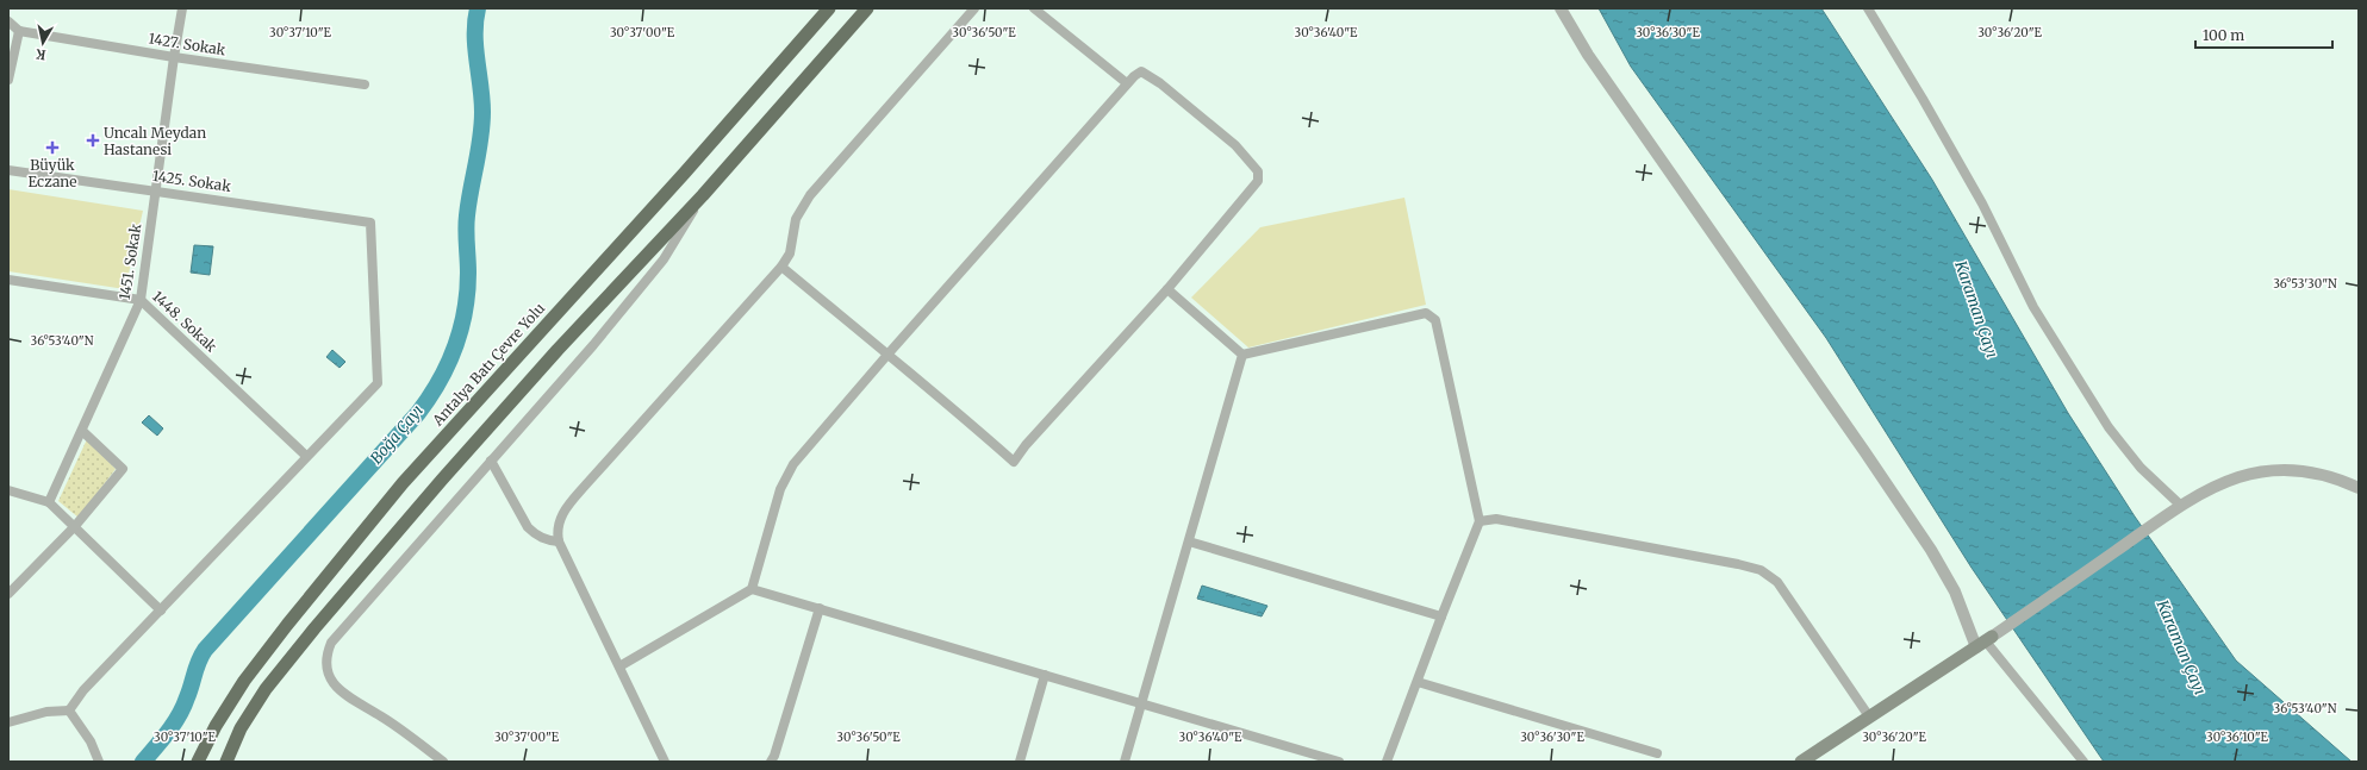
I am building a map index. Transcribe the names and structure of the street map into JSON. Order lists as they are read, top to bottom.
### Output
{
  "streets": {
    "highway": ["Antalya Batı Çevre Yolu"],
    "street": [
      "1427. Sokak",
      "1425. Sokak",
      "1451. Sokak",
      "1448. Sokak"
    ]
  },
  "crossings": [
    ["1427. Sokak", "1451. Sokak"],
    ["1425. Sokak", "1451. Sokak"],
    ["1425. Sokak", "1448. Sokak"],
    ["1451. Sokak", "1448. Sokak"]
  ],
  "water": ["Karaman Çayı", "Boğa Çayı"],
  "places": {
    "health": ["Uncalı Meydan Hastanesi", "Büyük Eczane"]
  },
  "scale_bar": "100 m",
  "north": "bottom",
  "coordinates": [
    "30°37'10\"E",
    "30°37'00\"E",
    "30°36'50\"E",
    "30°36'40\"E",
    "30°36'30\"E",
    "30°36'20\"E",
    "36°53'30\"N",
    "36°53'40\"N",
    "30°36'10\"E"
  ]
}
